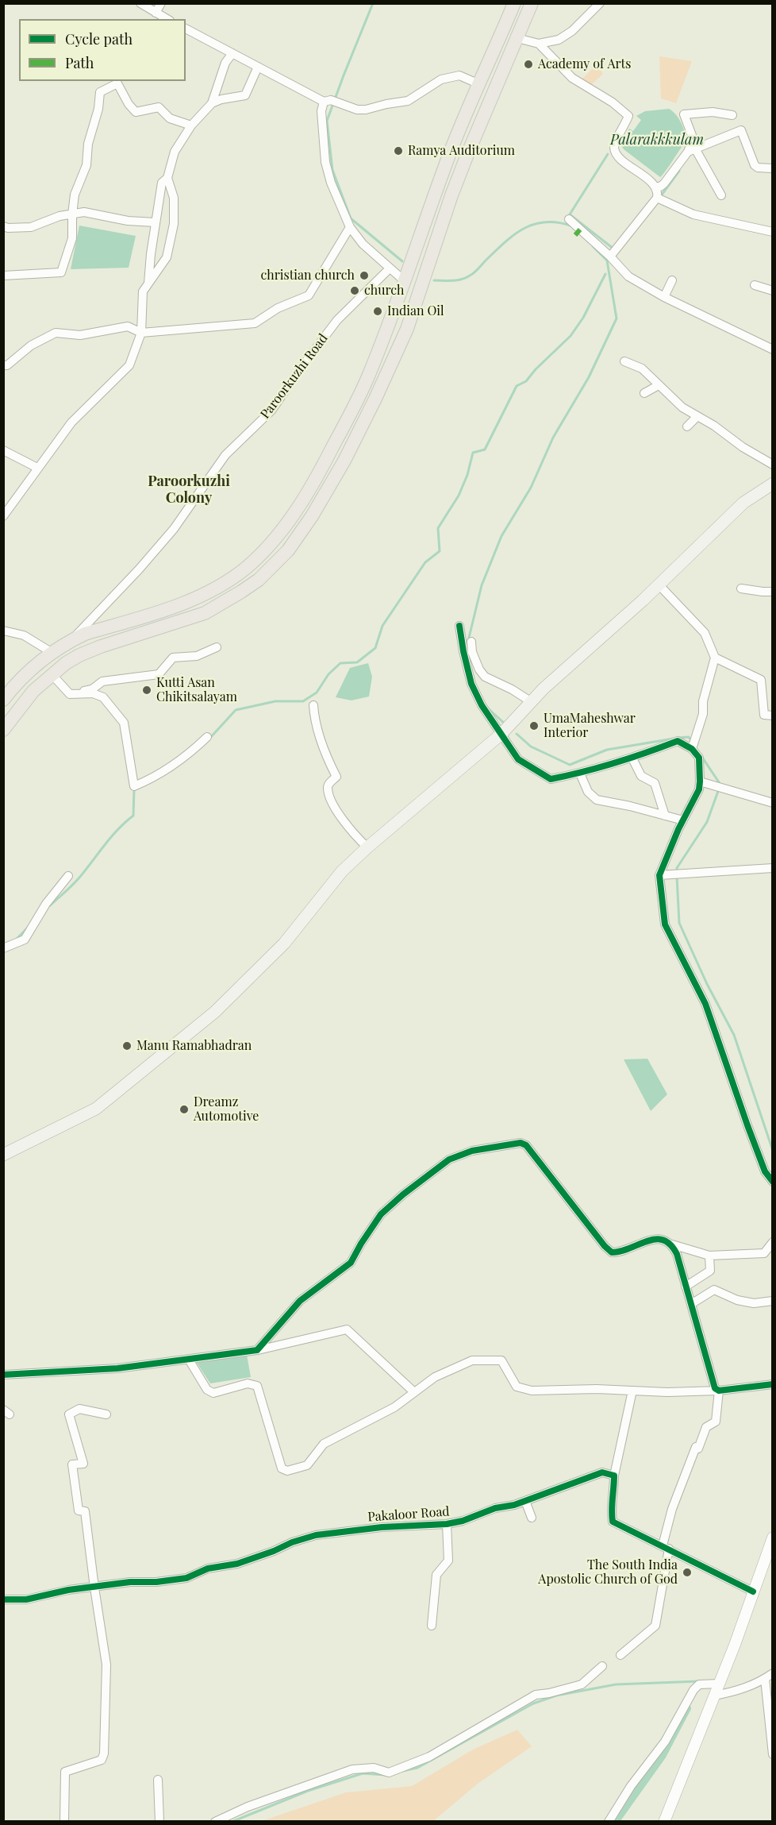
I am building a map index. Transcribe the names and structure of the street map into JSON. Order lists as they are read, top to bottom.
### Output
{
  "streets": {
    "street": ["Paroorkuzhi Road", "Pakaloor Road"]
  },
  "districts": ["Paroorkuzhi Colony"],
  "water": ["Palarakkkulam"],
  "places": [
    "Academy of Arts",
    "Ramya Auditorium",
    "christian church",
    "church",
    "Indian Oil",
    "Kutti Asan Chikitsalayam",
    "UmaMaheshwar Interior",
    "Manu Ramabhadran",
    "Dreamz Automotive",
    "The South India Apostolic Church of God"
  ],
  "legend": ["Cycle path", "Path"]
}
